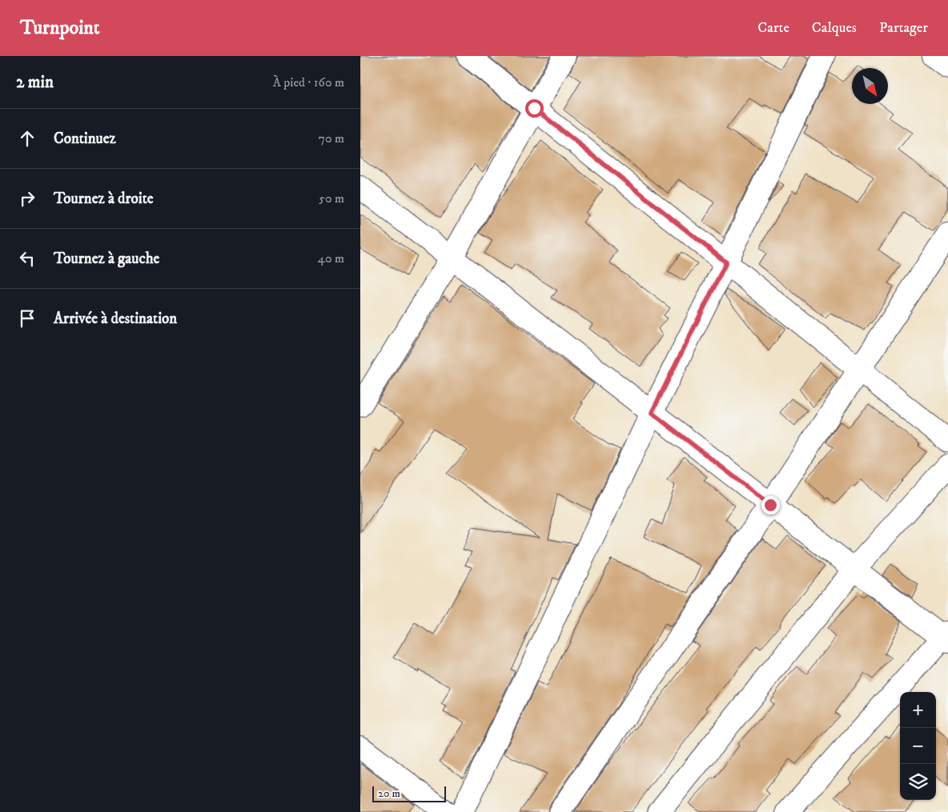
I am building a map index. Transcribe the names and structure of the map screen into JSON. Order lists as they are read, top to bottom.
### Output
{
  "scale_bar": "20 m",
  "north": "bottom right",
  "page": {
    "header": "Turnpoint",
    "nav": ["Carte", "Calques", "Partager"],
    "heading": ["2 min", "À pied · 160 m"],
    "list": [
      ["Continuez", "70 m"],
      ["Tournez à droite", "50 m"],
      ["Tournez à gauche", "40 m"],
      "Arrivée à destination"
    ],
    "map_buttons": ["+", "−"],
    "scale": "20 m"
  }
}
